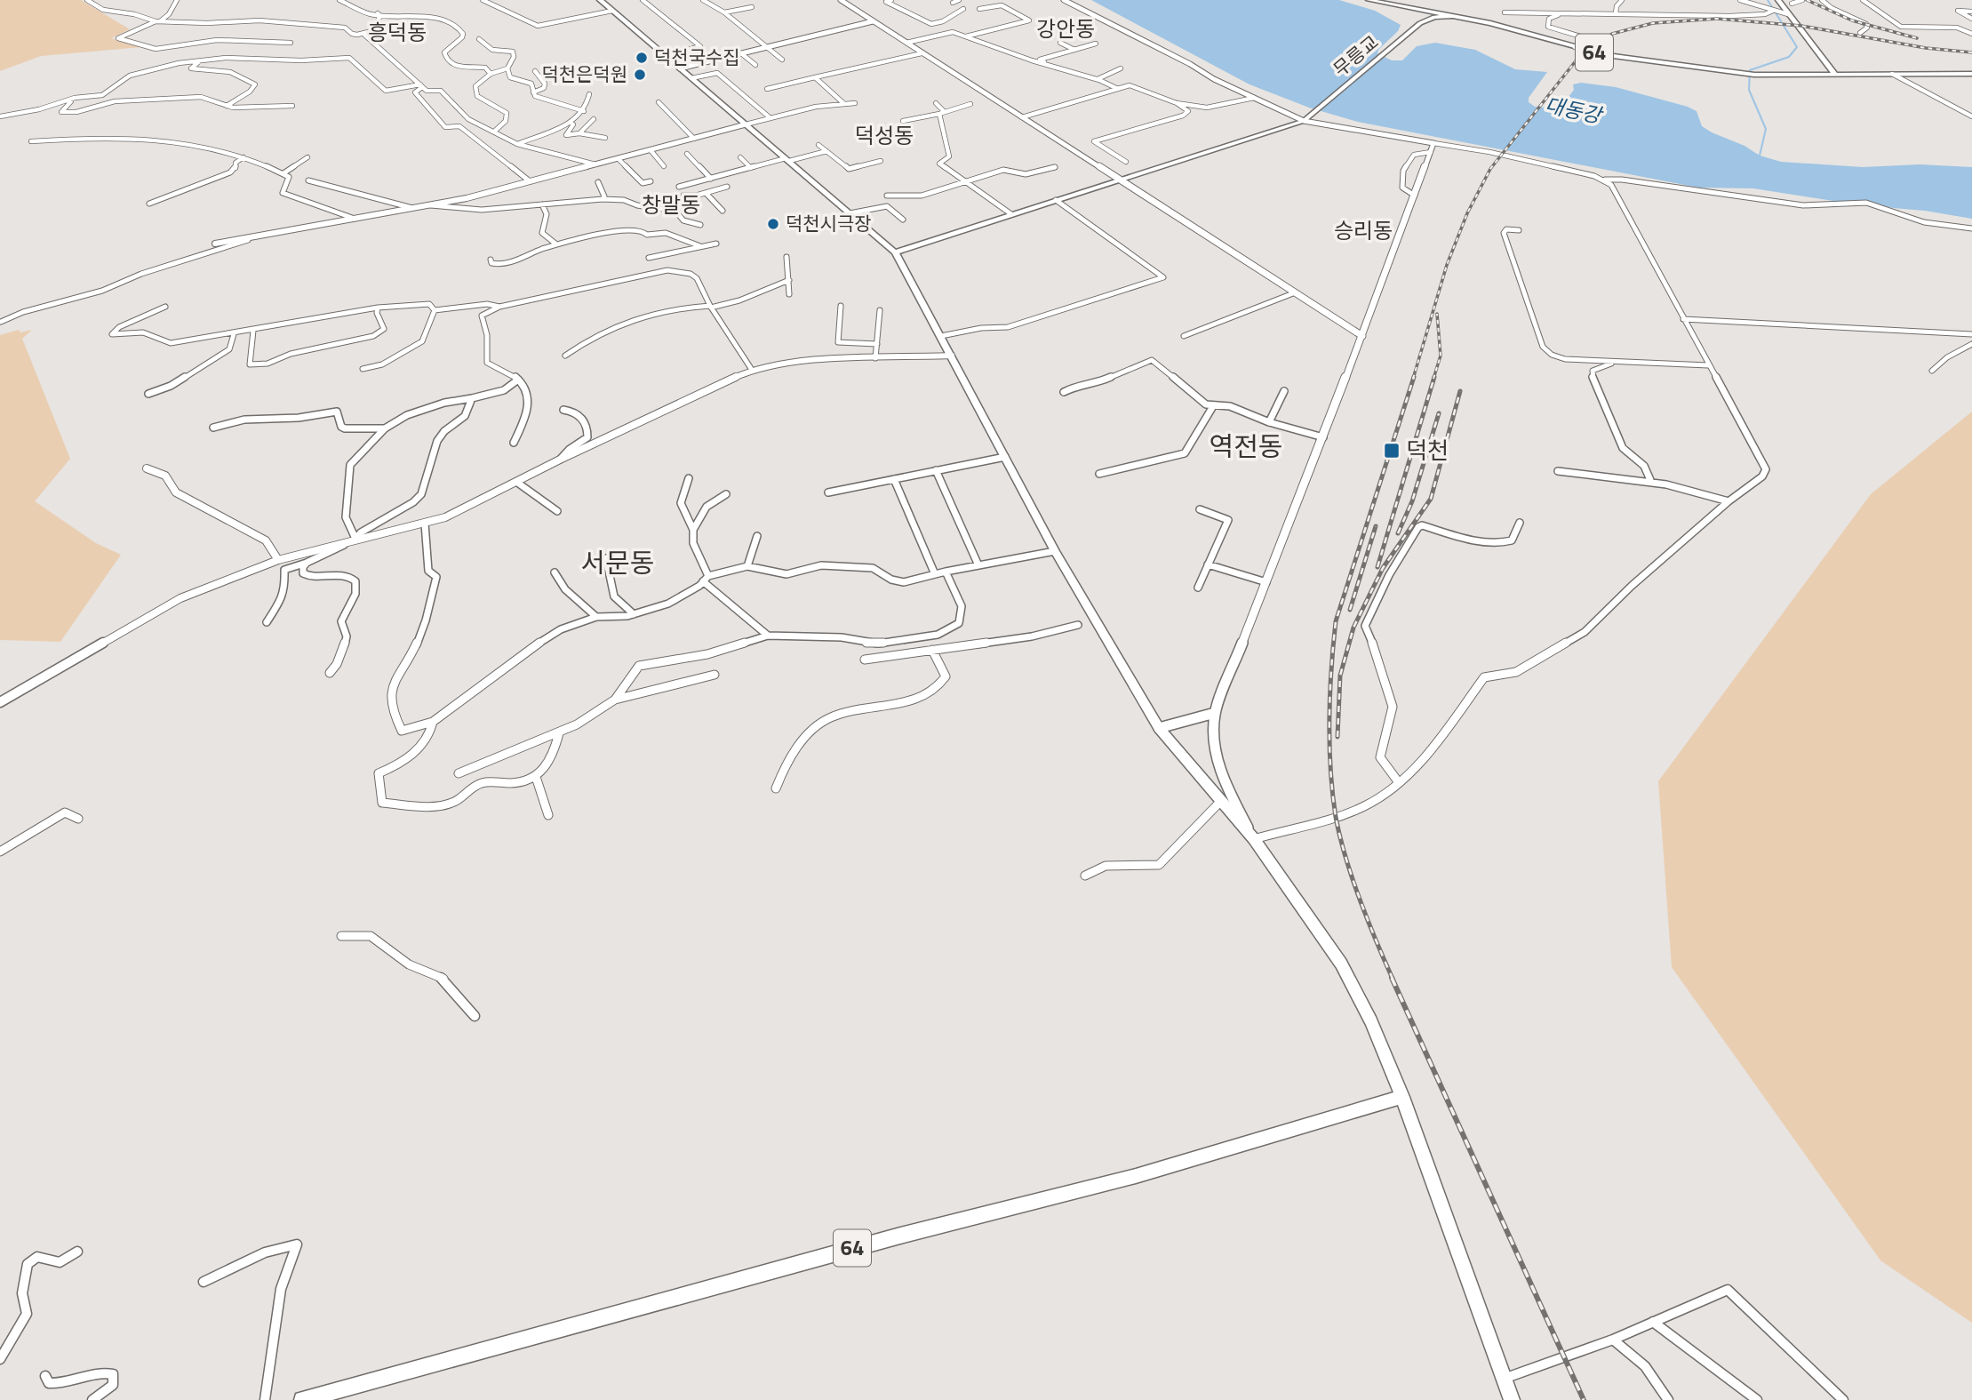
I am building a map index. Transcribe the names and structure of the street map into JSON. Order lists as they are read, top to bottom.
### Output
{
  "streets": {
    "main road": ["64", "무릉교"]
  },
  "crossings": [
    ["64", "무릉교"]
  ],
  "districts": [
    "강안동",
    "흥덕동",
    "덕성동",
    "창말동",
    "승리동",
    "역전동",
    "서문동"
  ],
  "water": ["대동강"],
  "places": {
    "other": ["덕천국수집", "덕천은덕원", "덕천시극장"],
    "transit": ["덕천"]
  }
}
